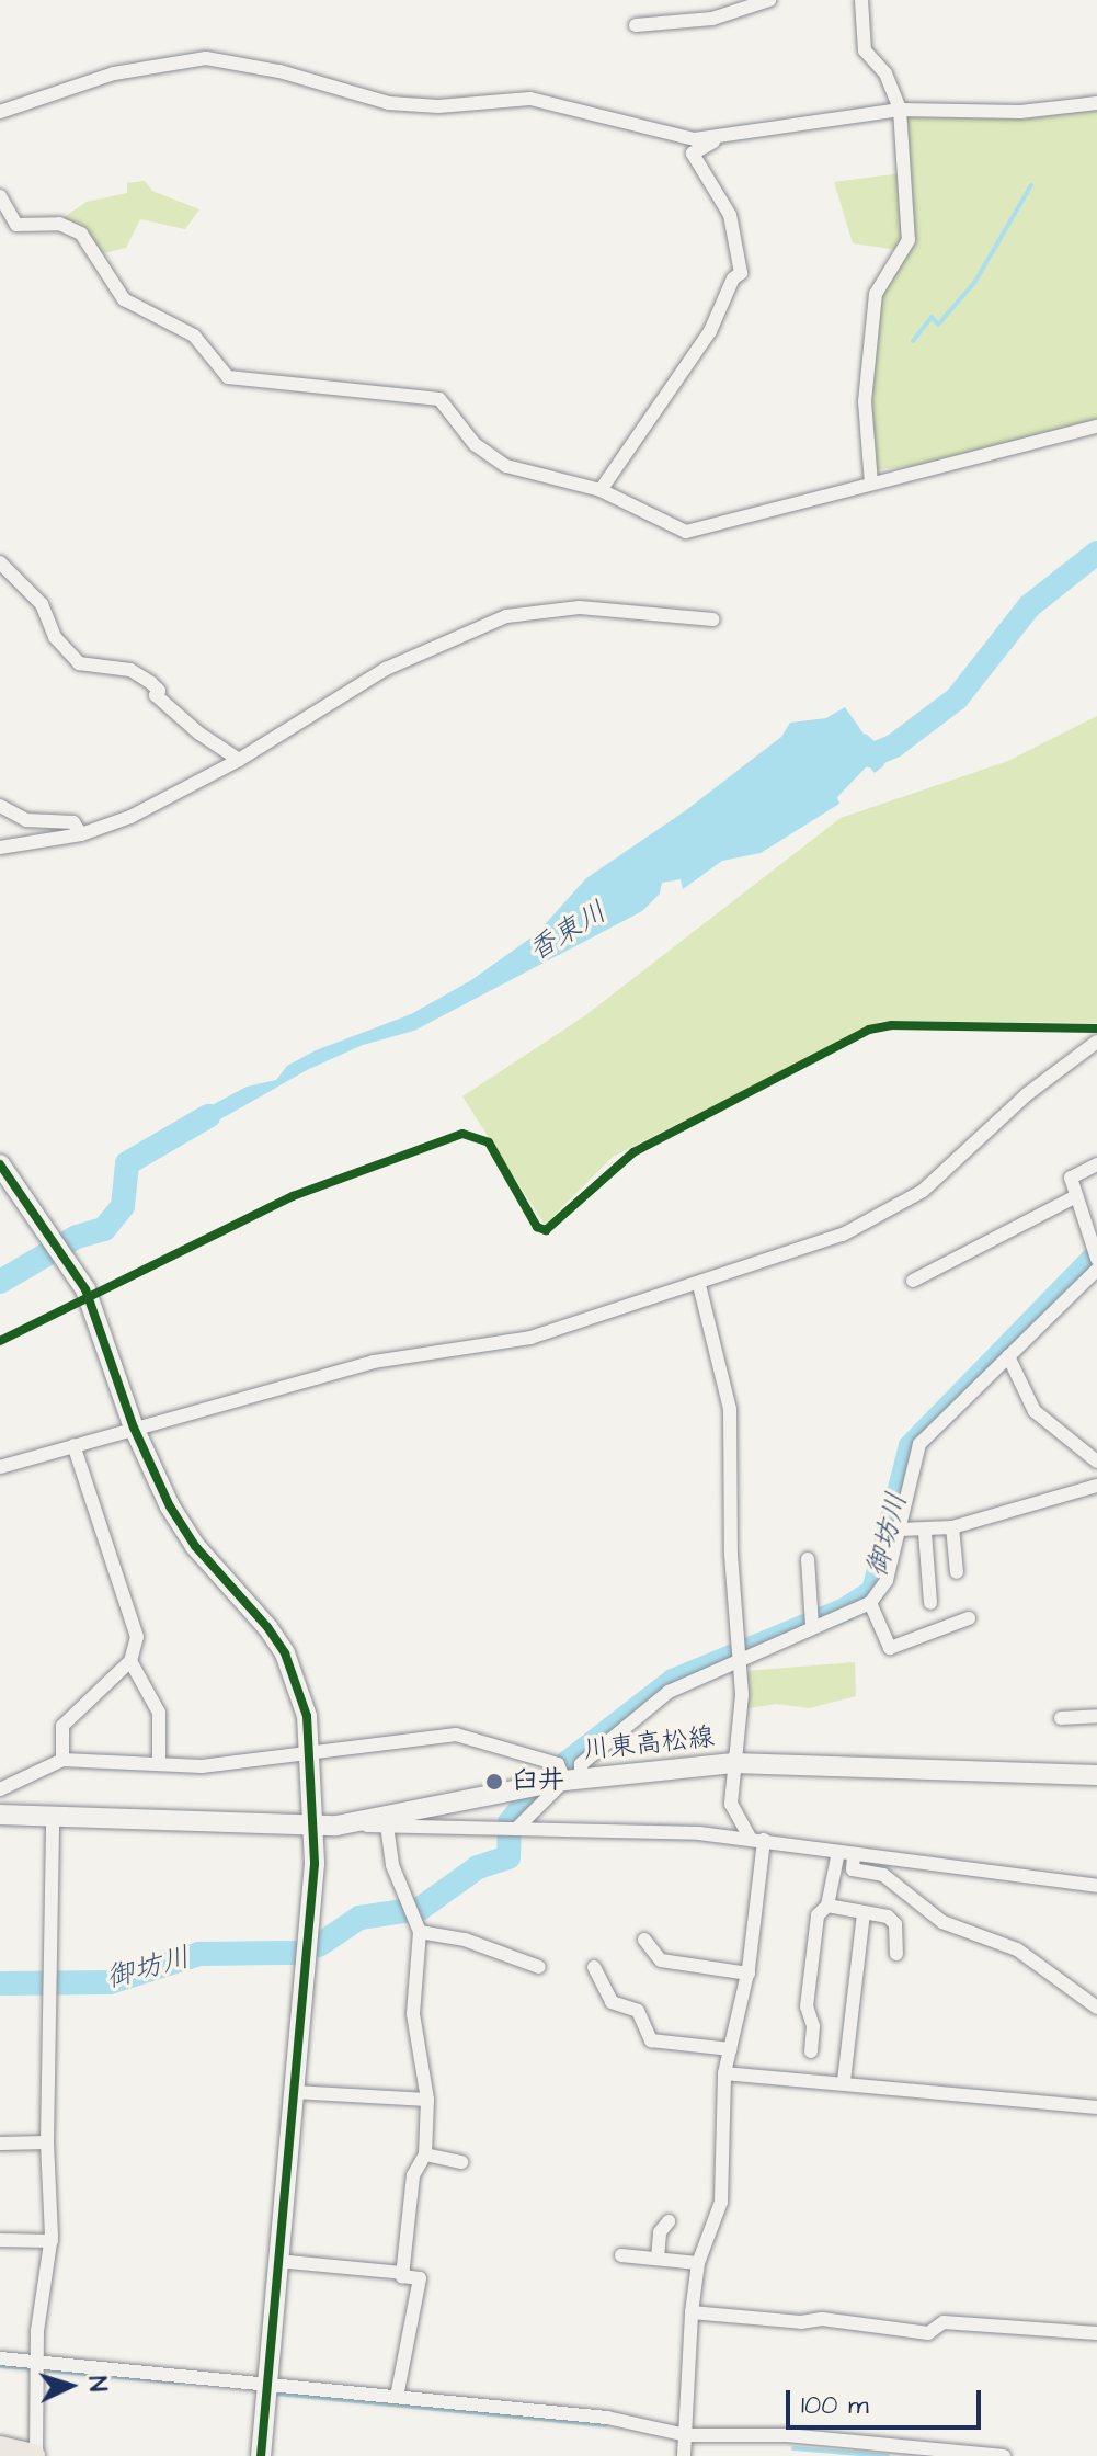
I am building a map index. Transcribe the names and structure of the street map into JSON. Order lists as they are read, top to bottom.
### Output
{
  "streets": {
    "street": ["川東高松線"]
  },
  "water": ["香東川", "御坊川"],
  "places": ["臼井"],
  "scale_bar": "100 m",
  "north": "right"
}
